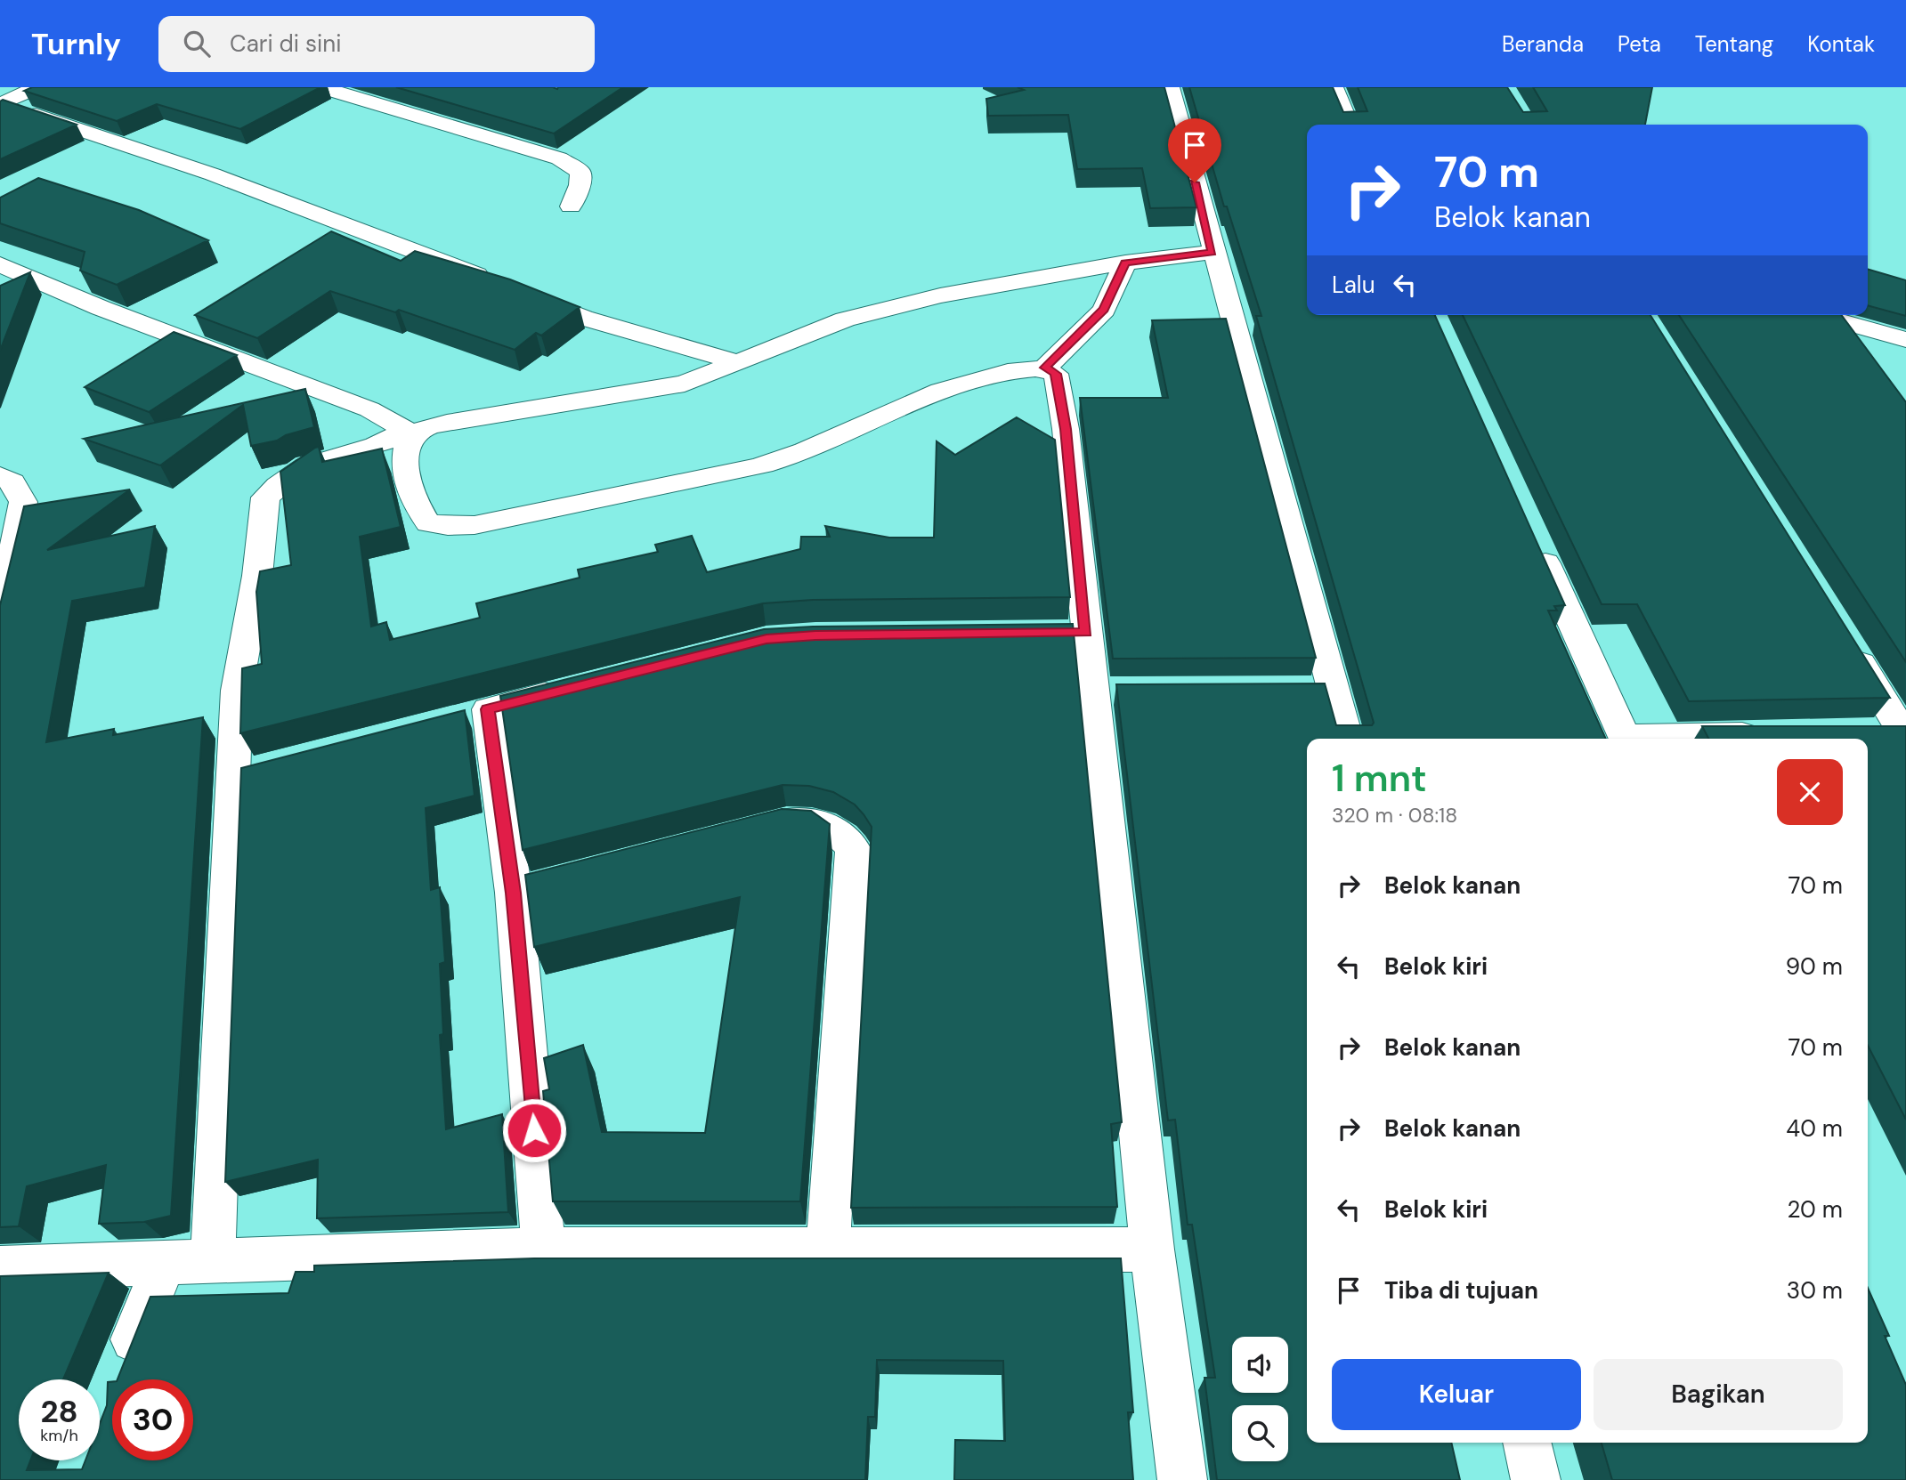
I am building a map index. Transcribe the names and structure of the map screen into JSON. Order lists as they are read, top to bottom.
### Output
{
  "page": {
    "header": "Turnly",
    "search": "Cari di sini",
    "nav": [
      "Beranda",
      "Peta",
      "Tentang",
      "Kontak"
    ],
    "turn": ["70 m", "Belok kanan"],
    "then": "Lalu",
    "heading": ["1 mnt", "320 m · 08:18"],
    "list": [
      {
        "name": "Belok kanan",
        "value": "70 m"
      },
      {
        "name": "Belok kiri",
        "value": "90 m"
      },
      {
        "name": "Belok kanan",
        "value": "70 m"
      },
      {
        "name": "Belok kanan",
        "value": "40 m"
      },
      {
        "name": "Belok kiri",
        "value": "20 m"
      },
      {
        "name": "Tiba di tujuan",
        "value": "30 m"
      }
    ],
    "buttons": ["Keluar", "Bagikan"],
    "speed": "28 km/h",
    "limit": "30"
  }
}
